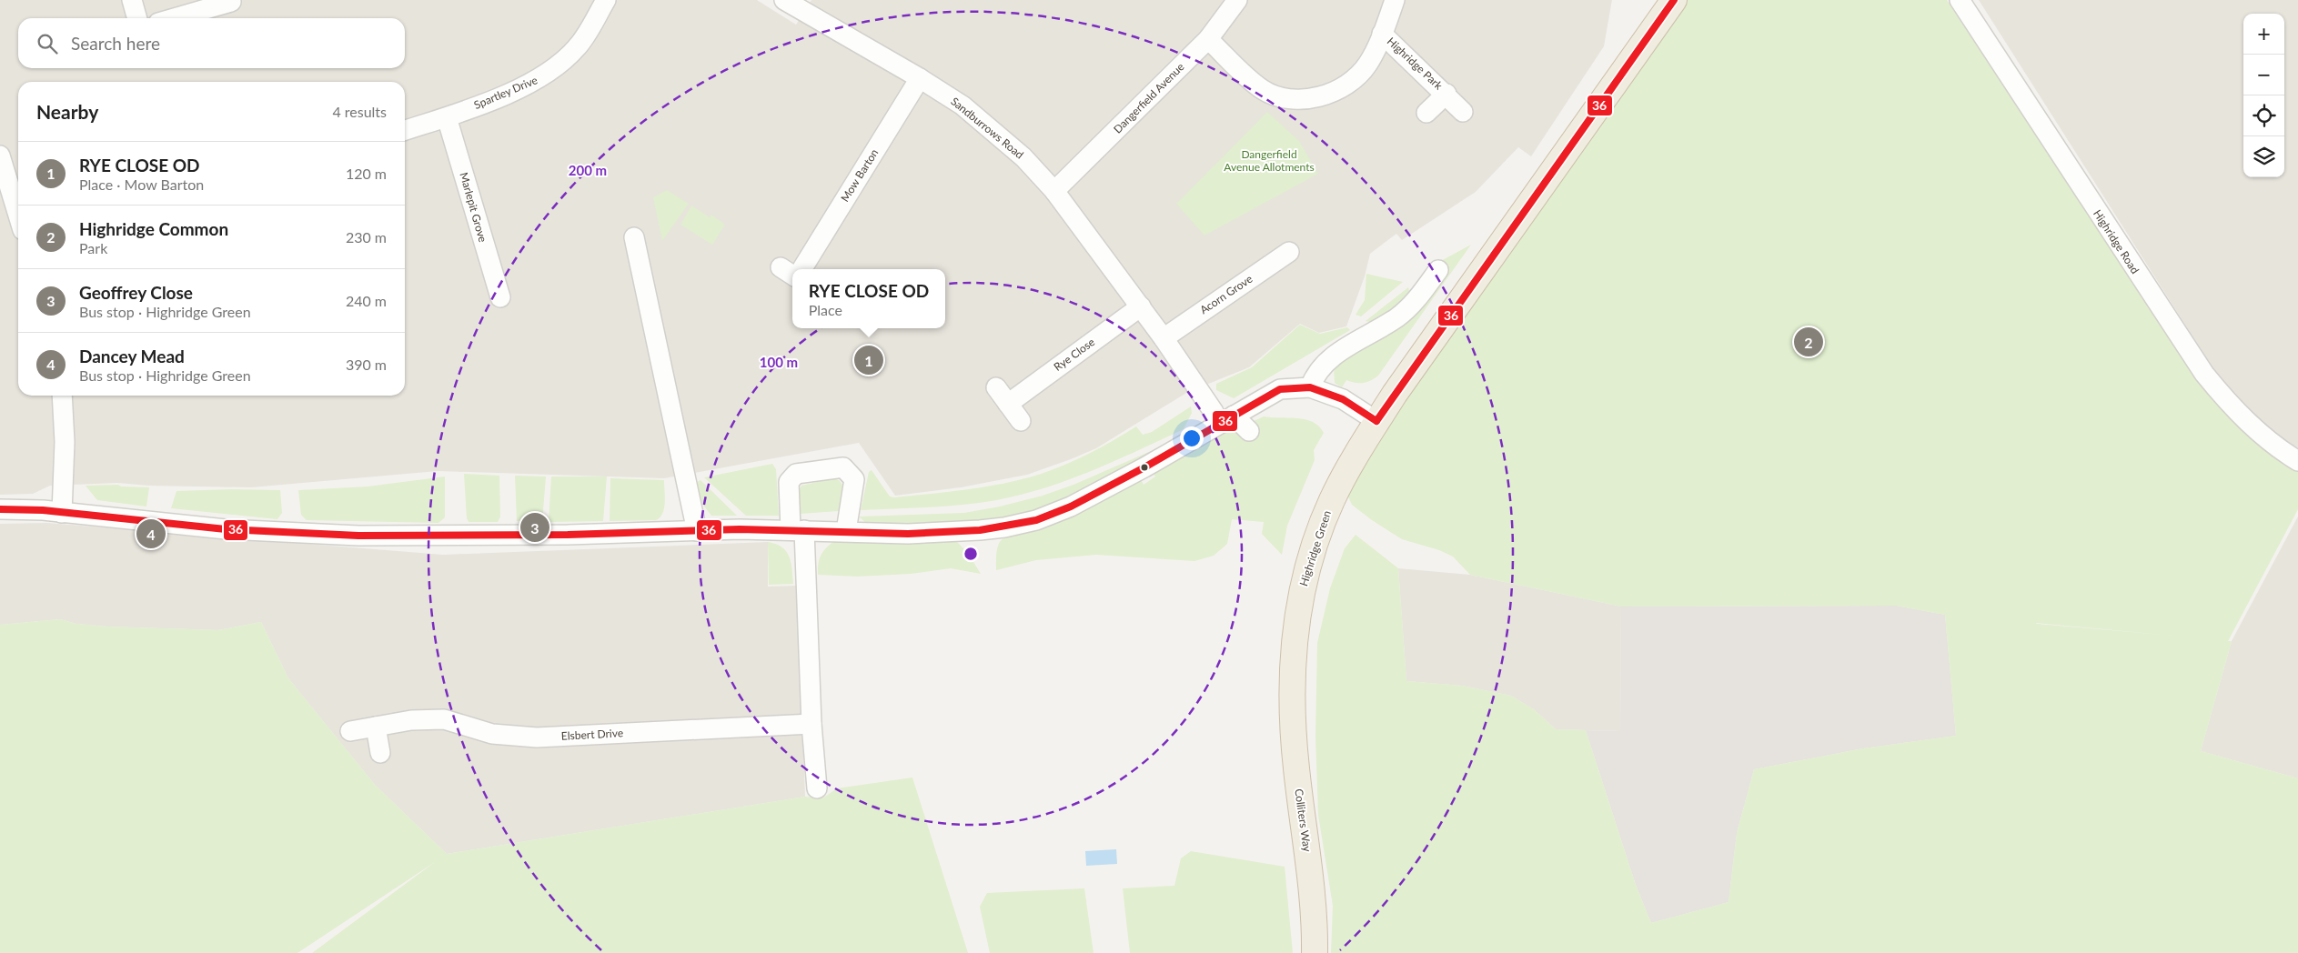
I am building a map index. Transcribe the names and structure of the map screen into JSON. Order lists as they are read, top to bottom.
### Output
{
  "streets": {
    "highway": ["Highridge Green", "Colliters Way"],
    "street": [
      "Highridge Park",
      "Spartley Drive",
      "Dangerfield Avenue",
      "Sandburrows Road",
      "Mow Barton",
      "Marlepit Grove",
      "Highridge Road",
      "Acorn Grove",
      "Rye Close",
      "Elsbert Drive"
    ]
  },
  "crossings": [
    ["Highridge Park", "Dangerfield Avenue"],
    ["Spartley Drive", "Marlepit Grove"],
    ["Dangerfield Avenue", "Sandburrows Road"],
    ["Sandburrows Road", "Mow Barton"],
    ["Sandburrows Road", "Acorn Grove"],
    ["Sandburrows Road", "Rye Close"],
    ["Highridge Green", "Colliters Way"]
  ],
  "parks": ["Dangerfield Avenue Allotments"],
  "lines": ["transit line 36"],
  "page": {
    "map_buttons": ["+", "−"],
    "search": "Search here",
    "heading": ["Nearby", "4 results"],
    "list": [
      {
        "mark": "1",
        "name": "RYE CLOSE OD",
        "note": "Place · Mow Barton",
        "value": "120 m"
      },
      {
        "mark": "2",
        "name": "Highridge Common",
        "note": "Park",
        "value": "230 m"
      },
      {
        "mark": "3",
        "name": "Geoffrey Close",
        "note": "Bus stop · Highridge Green",
        "value": "240 m"
      },
      {
        "mark": "4",
        "name": "Dancey Mead",
        "note": "Bus stop · Highridge Green",
        "value": "390 m"
      }
    ],
    "popup": ["RYE CLOSE OD", "Place"],
    "pins": [
      "2",
      "1",
      "3",
      "4"
    ]
  },
  "rings": ["200 m", "100 m"]
}
